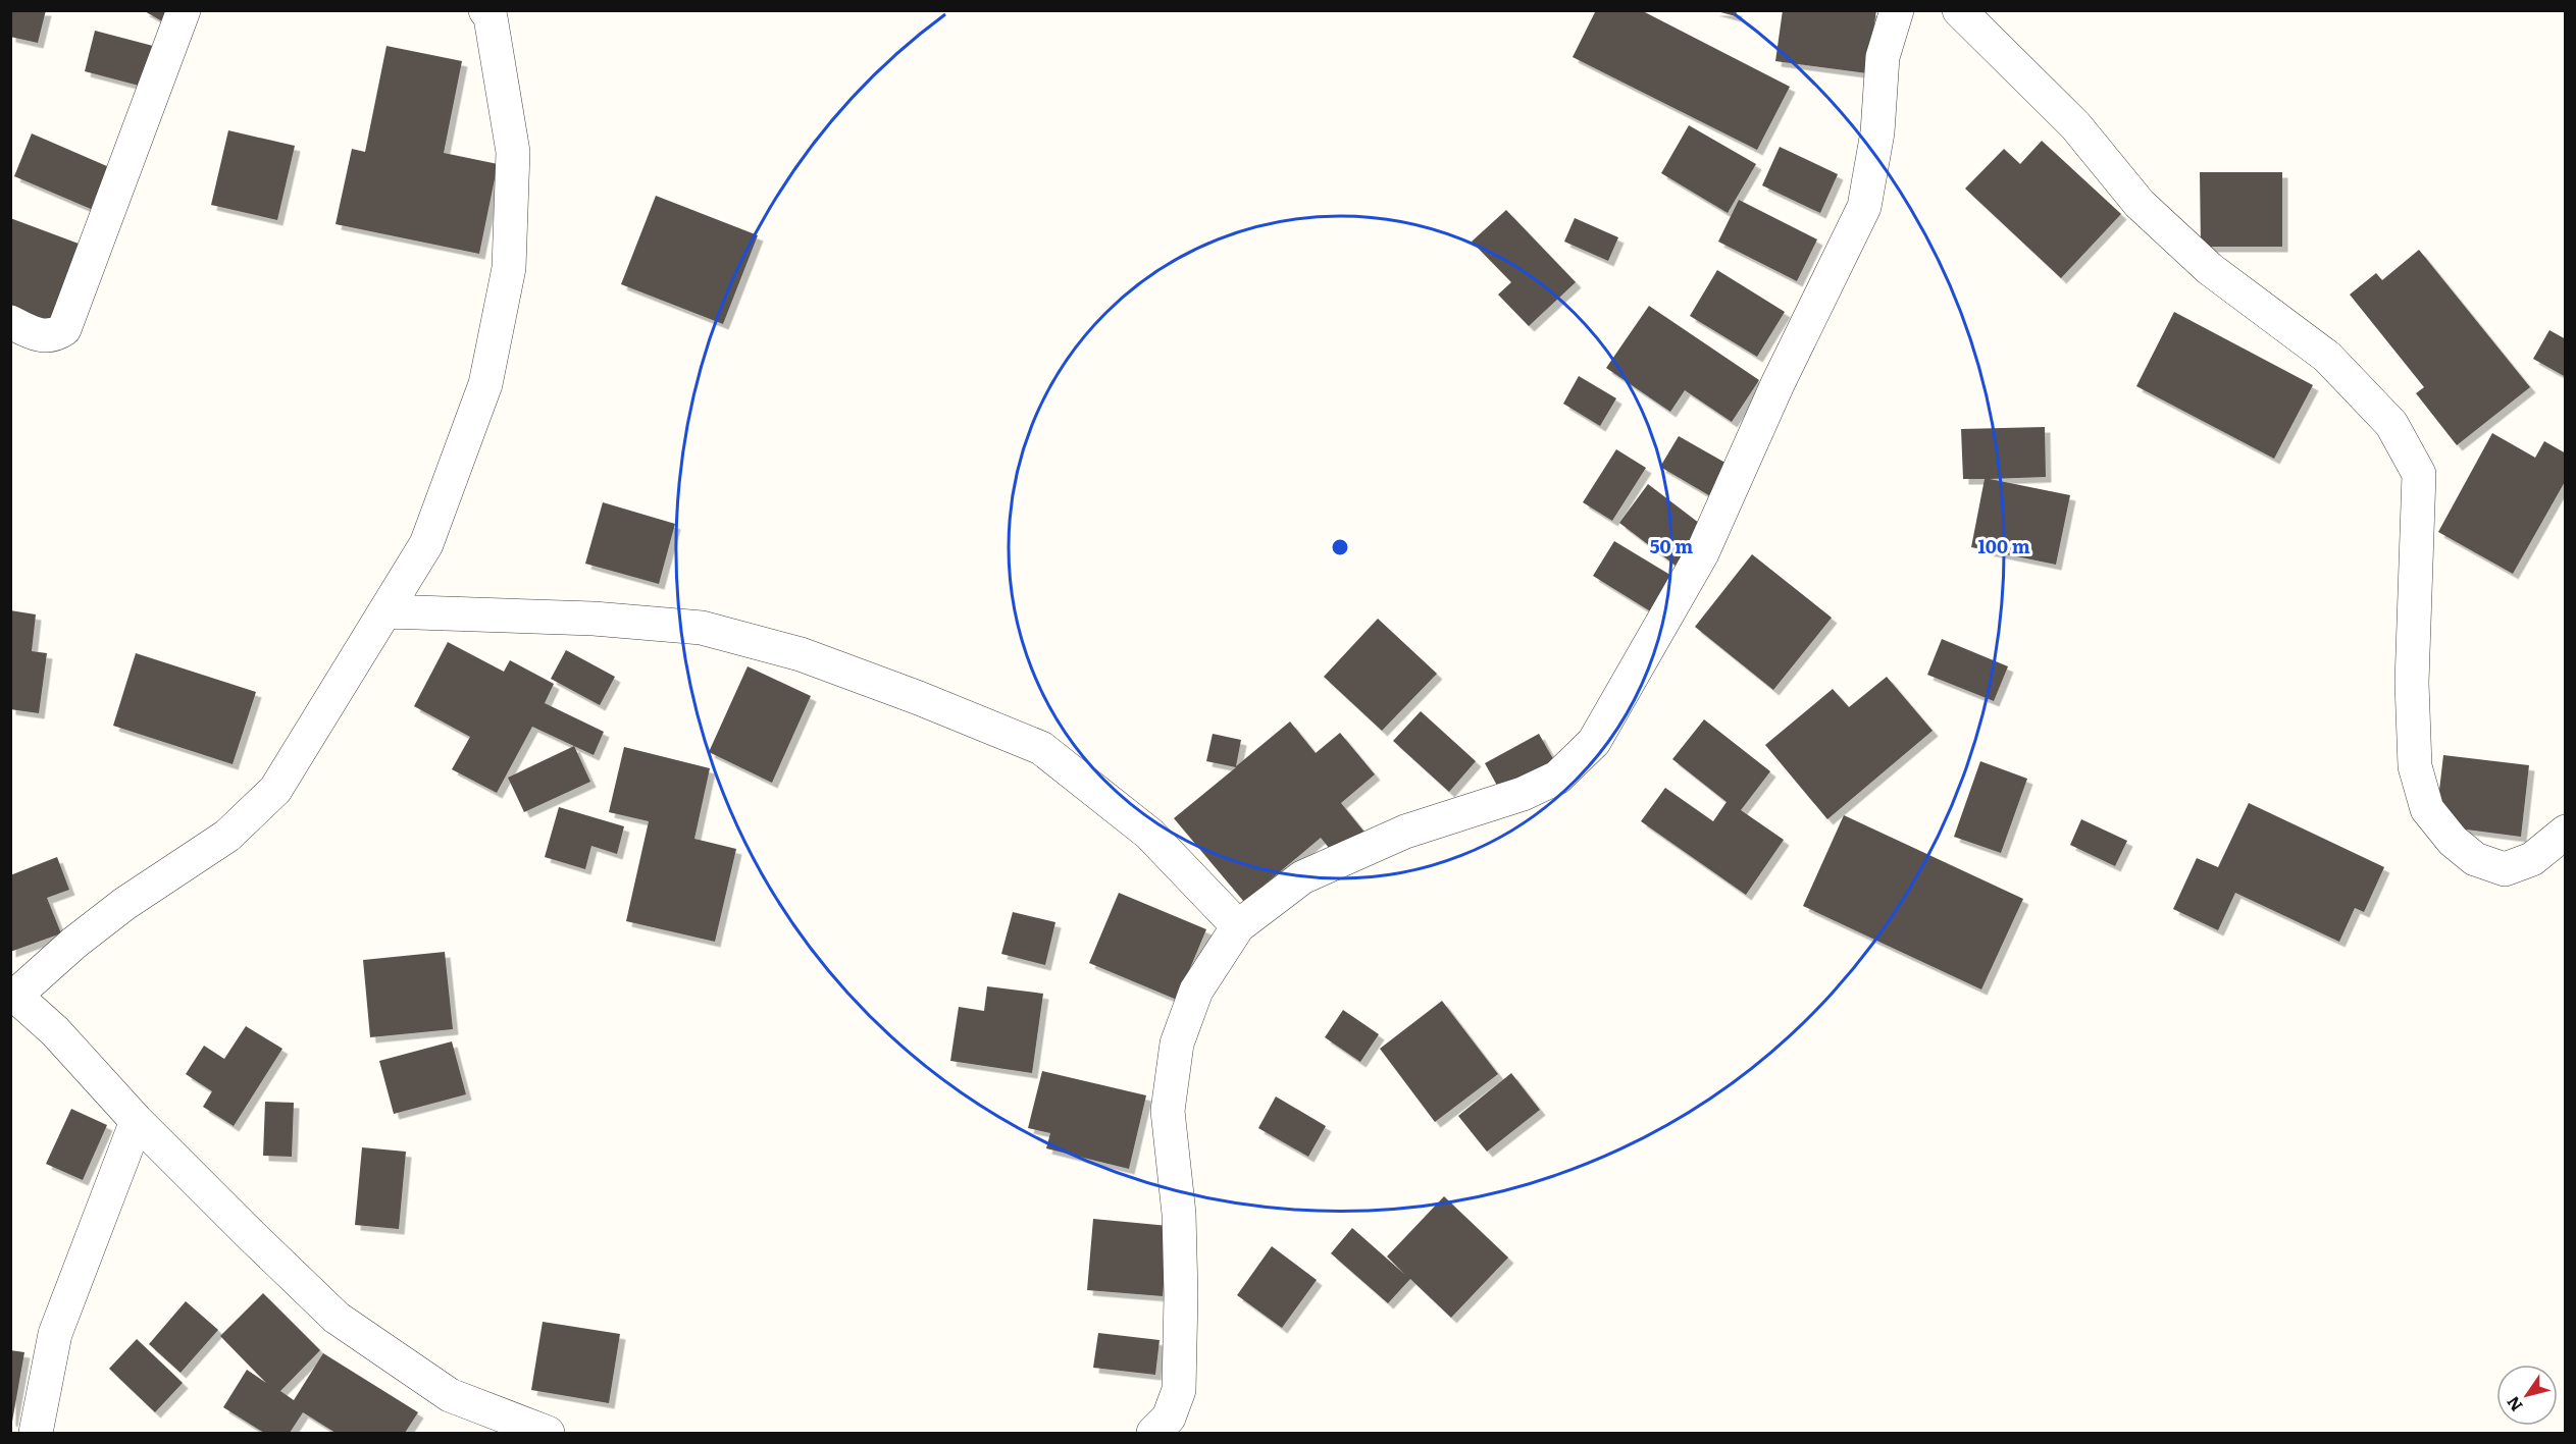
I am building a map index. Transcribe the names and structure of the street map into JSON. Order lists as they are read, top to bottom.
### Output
{
  "north": "bottom left",
  "rings": ["50 m", "100 m"]
}
